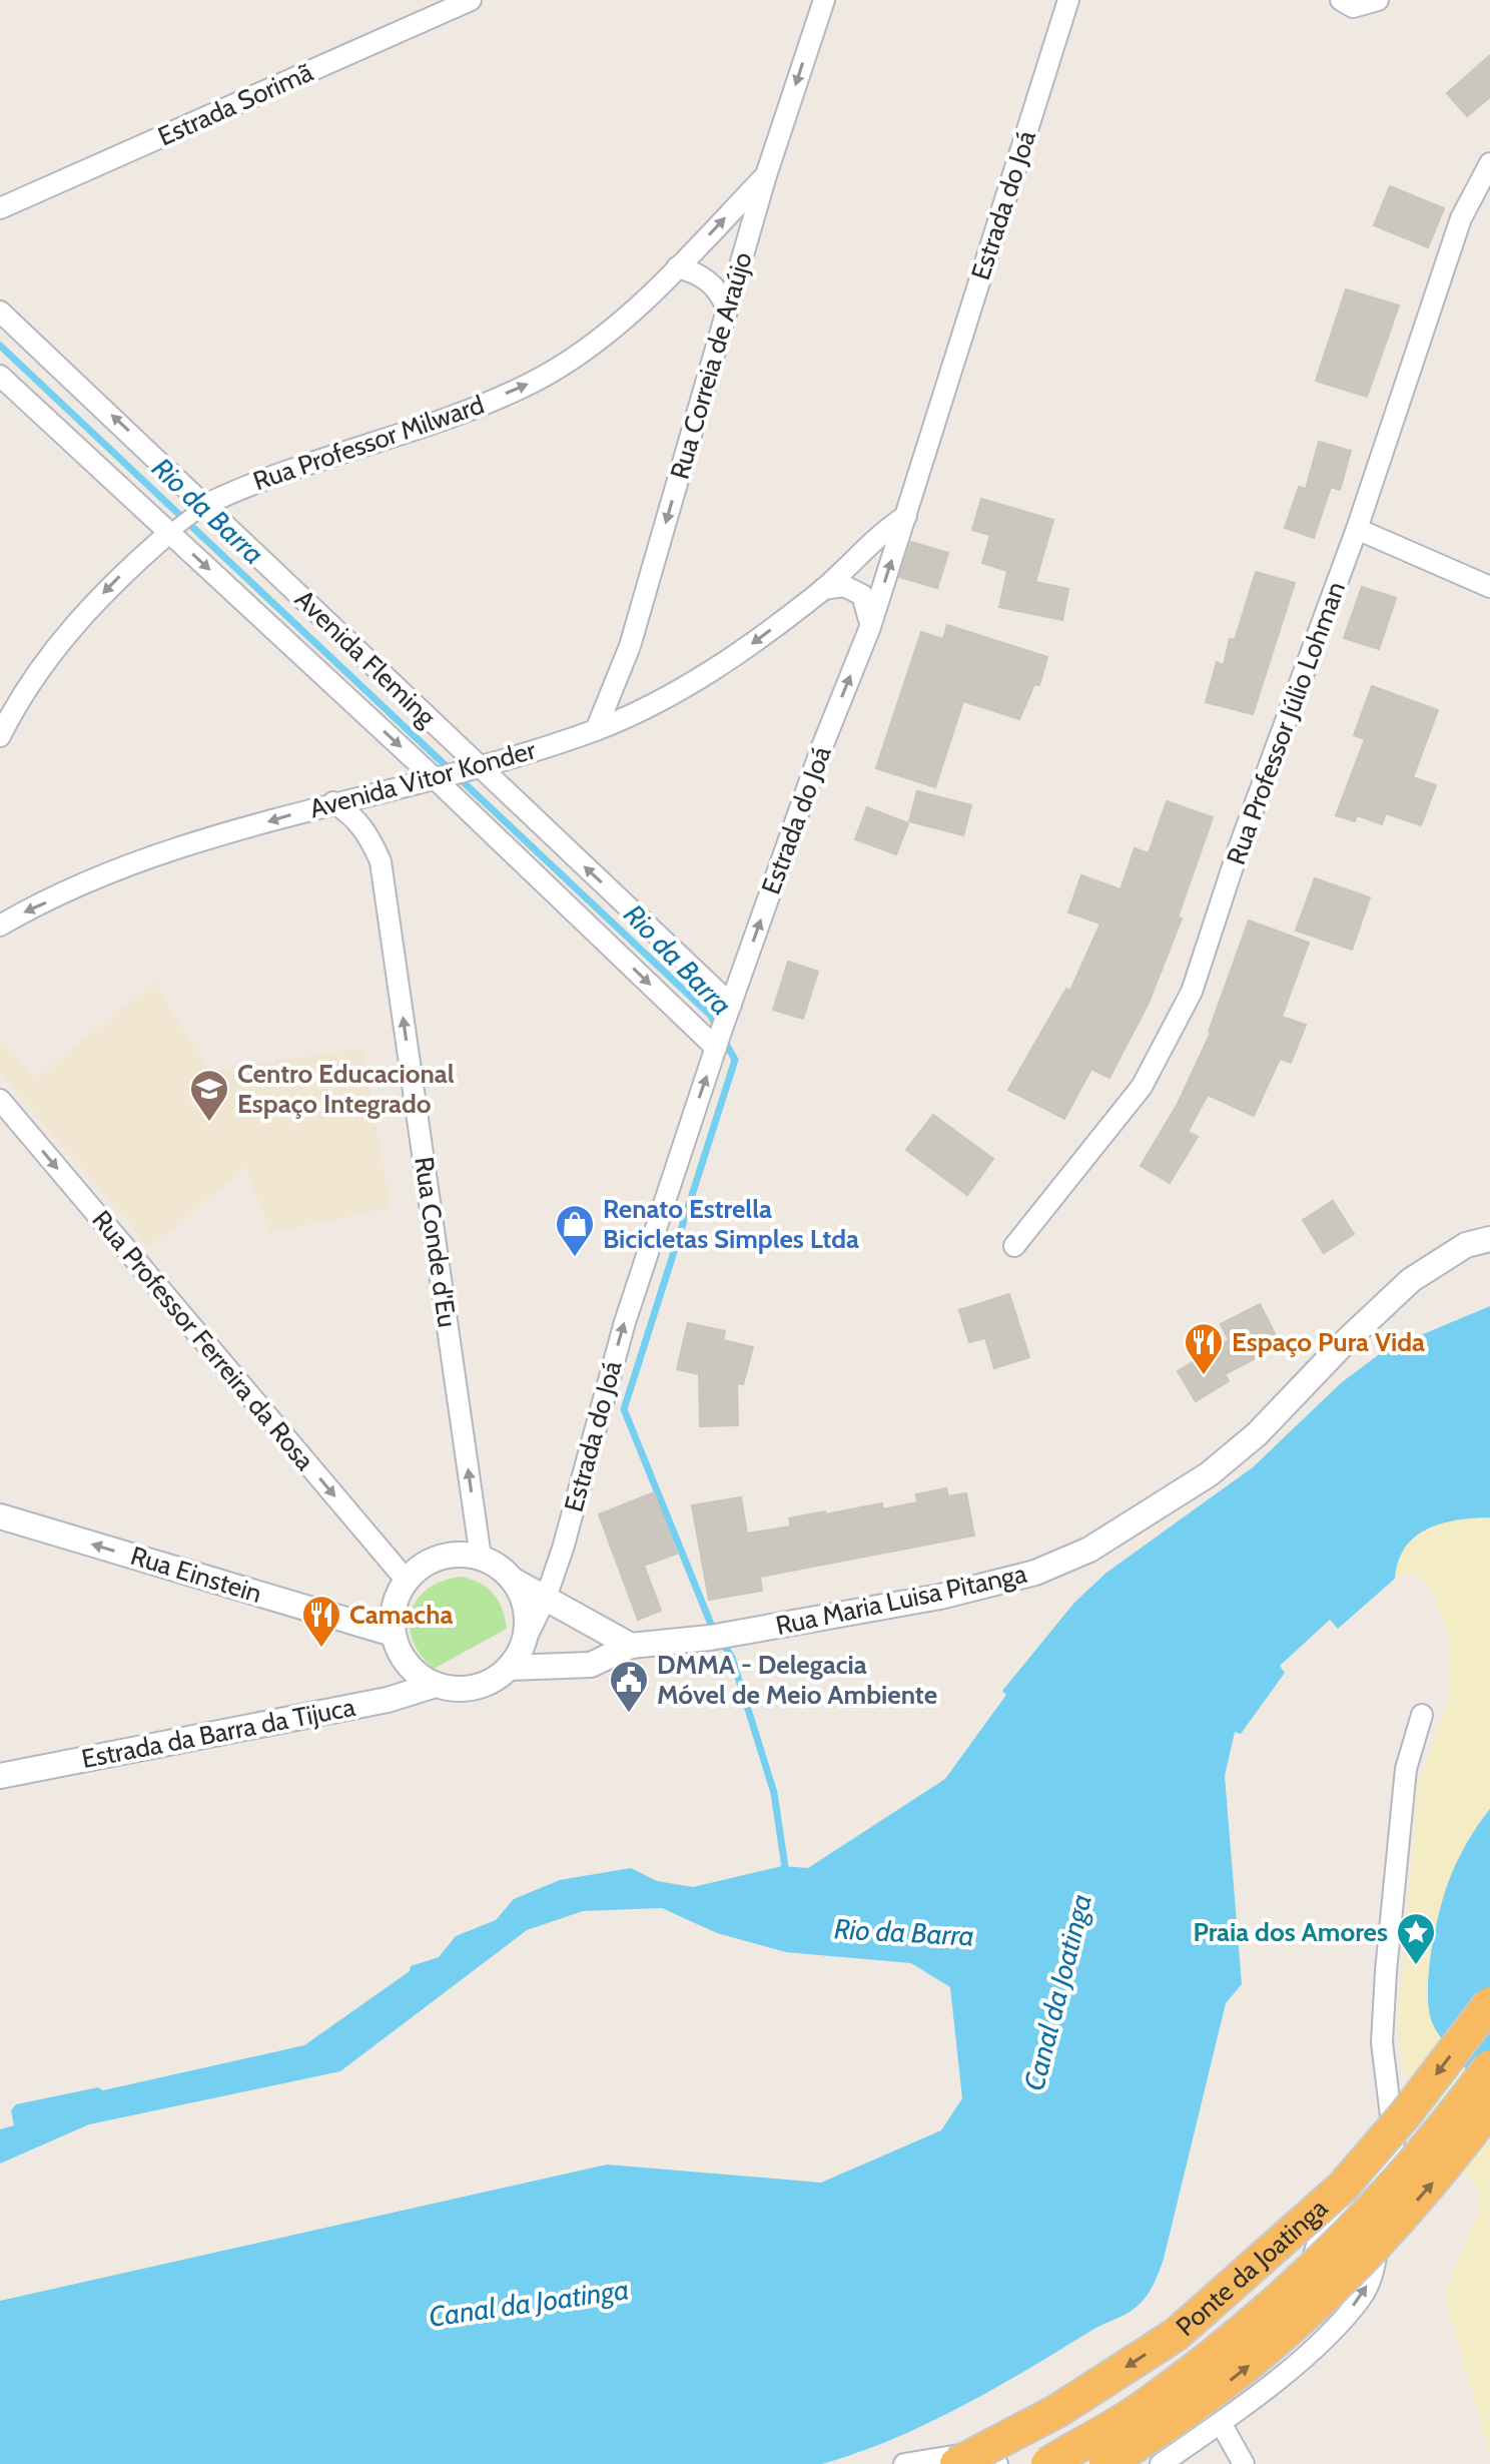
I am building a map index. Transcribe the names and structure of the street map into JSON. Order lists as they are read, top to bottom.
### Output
{
  "streets": {
    "highway": ["Ponte da Joatinga"],
    "street": [
      "Estrada Sorimã",
      "Estrada do Joá",
      "Rua Correia de Araújo",
      "Rua Professor Milward",
      "Avenida Fleming",
      "Rua Professor Júlio Lohman",
      "Avenida Vitor Konder",
      "Rua Conde d'Eu",
      "Rua Professor Ferreira da Rosa",
      "Rua Einstein",
      "Rua Maria Luisa Pitanga",
      "Estrada da Barra da Tijuca"
    ]
  },
  "crossings": [
    ["Estrada do Joá", "Avenida Fleming"],
    ["Estrada do Joá", "Avenida Vitor Konder"],
    ["Estrada do Joá", "Rua Conde d'Eu"],
    ["Estrada do Joá", "Rua Professor Ferreira da Rosa"],
    ["Estrada do Joá", "Rua Einstein"],
    ["Estrada do Joá", "Rua Maria Luisa Pitanga"],
    ["Estrada do Joá", "Estrada da Barra da Tijuca"],
    ["Rua Correia de Araújo", "Rua Professor Milward"],
    ["Rua Correia de Araújo", "Avenida Vitor Konder"],
    ["Rua Professor Milward", "Avenida Fleming"],
    ["Avenida Fleming", "Avenida Vitor Konder"],
    ["Avenida Vitor Konder", "Rua Conde d'Eu"],
    ["Rua Conde d'Eu", "Rua Professor Ferreira da Rosa"],
    ["Rua Conde d'Eu", "Rua Einstein"],
    ["Rua Conde d'Eu", "Rua Maria Luisa Pitanga"],
    ["Rua Conde d'Eu", "Estrada da Barra da Tijuca"],
    ["Rua Professor Ferreira da Rosa", "Rua Einstein"],
    ["Rua Professor Ferreira da Rosa", "Rua Maria Luisa Pitanga"],
    ["Rua Professor Ferreira da Rosa", "Estrada da Barra da Tijuca"],
    ["Rua Einstein", "Rua Maria Luisa Pitanga"],
    ["Rua Einstein", "Estrada da Barra da Tijuca"],
    ["Rua Maria Luisa Pitanga", "Estrada da Barra da Tijuca"]
  ],
  "one_way": [
    "Estrada do Joá",
    "Rua Correia de Araújo",
    "Avenida Vitor Konder",
    "Rua Conde d'Eu",
    "Rua Professor Ferreira da Rosa",
    "Rua Einstein"
  ],
  "water": ["Rio da Barra", "Canal da Joatinga"],
  "places": {
    "school or university": ["Centro Educacional Espaço Integrado"],
    "shop": ["Renato Estrella Bicicletas Simples Ltda"],
    "restaurant": ["Espaço Pura Vida", "Camacha"],
    "public building": ["DMMA - Delegacia Móvel de Meio Ambiente"],
    "place": ["Praia dos Amores"]
  }
}
